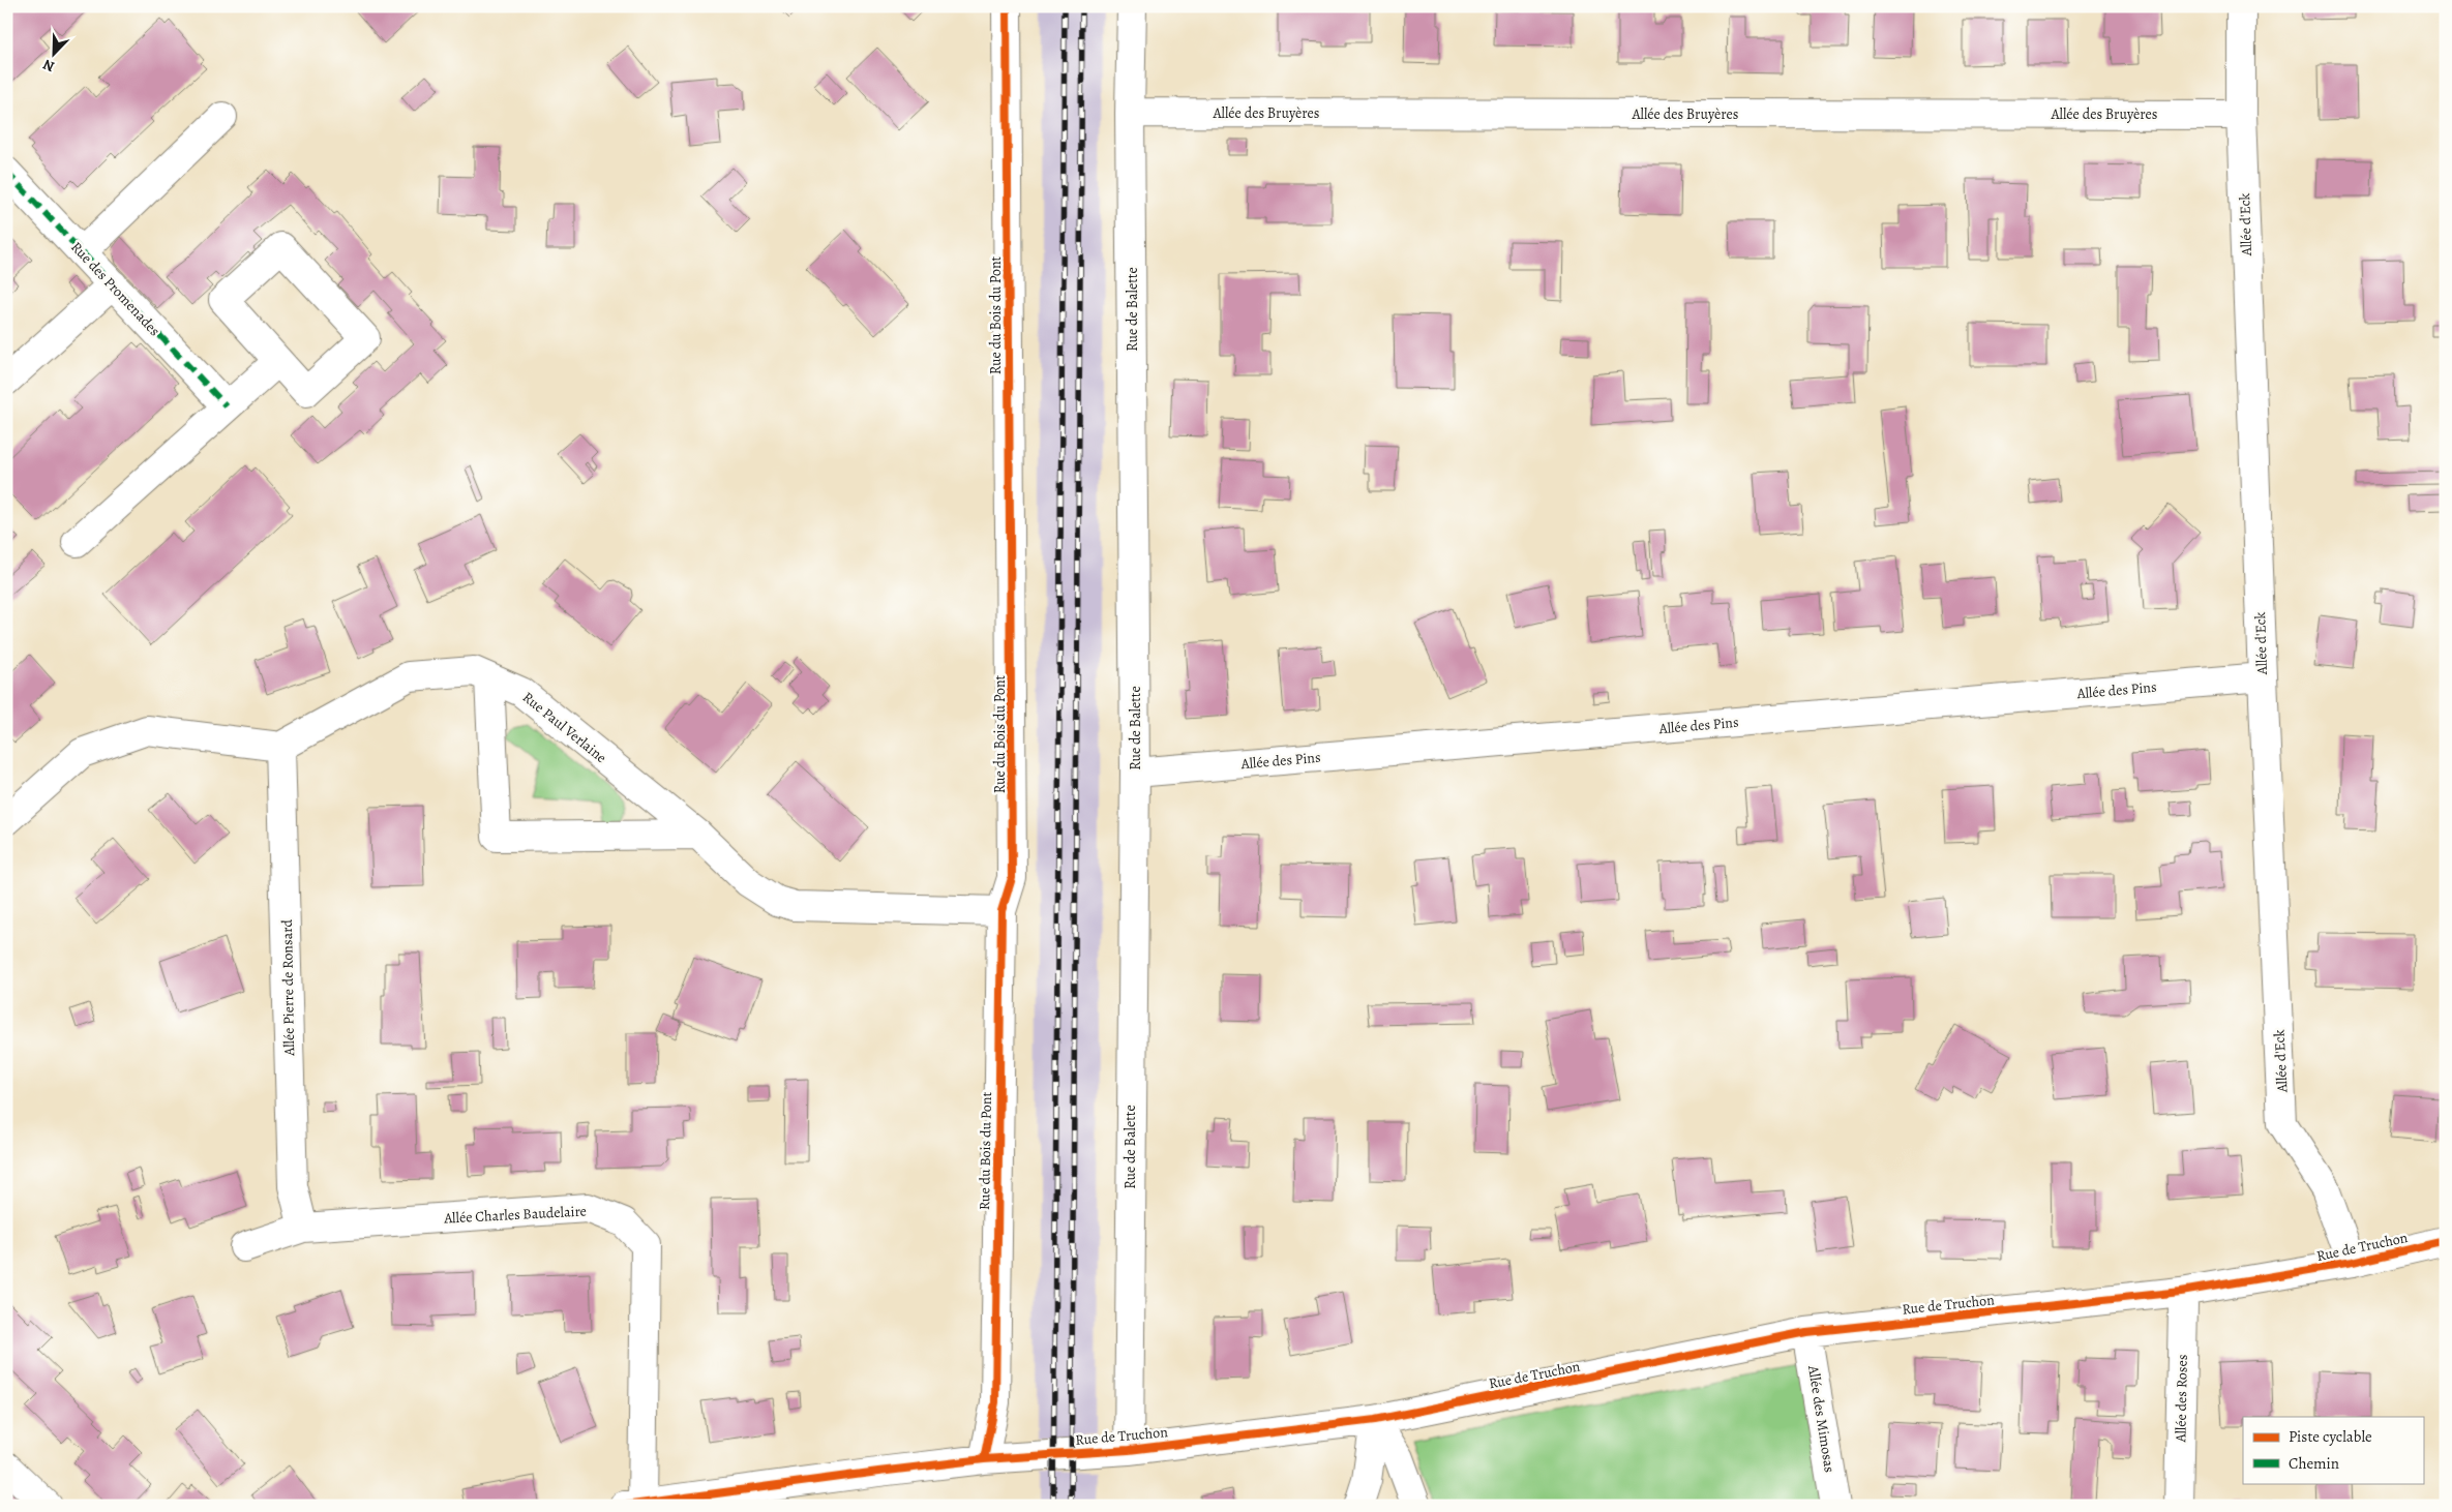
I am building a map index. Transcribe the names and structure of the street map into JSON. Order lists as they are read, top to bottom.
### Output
{
  "streets": {
    "street": [
      "Allée des Bruyères",
      "Allée d'Eck",
      "Rue des Promenades",
      "Rue de Balette",
      "Rue du Bois du Pont",
      "Allée des Pins",
      "Rue Paul Verlaine",
      "Allée Pierre de Ronsard",
      "Allée Charles Baudelaire",
      "Rue de Truchon",
      "Allée des Roses",
      "Allée des Mimosas"
    ]
  },
  "crossings": [
    ["Allée des Bruyères", "Allée d'Eck"],
    ["Allée des Bruyères", "Rue de Balette"],
    ["Allée d'Eck", "Allée des Pins"],
    ["Allée d'Eck", "Rue de Truchon"],
    ["Rue de Balette", "Allée des Pins"],
    ["Rue de Balette", "Rue de Truchon"],
    ["Rue du Bois du Pont", "Rue Paul Verlaine"],
    ["Rue du Bois du Pont", "Rue de Truchon"],
    ["Rue Paul Verlaine", "Allée Pierre de Ronsard"],
    ["Allée Pierre de Ronsard", "Allée Charles Baudelaire"],
    ["Allée Charles Baudelaire", "Rue de Truchon"],
    ["Rue de Truchon", "Allée des Roses"],
    ["Rue de Truchon", "Allée des Mimosas"]
  ],
  "legend": ["Piste cyclable", "Chemin"],
  "north": "bottom left"
}
